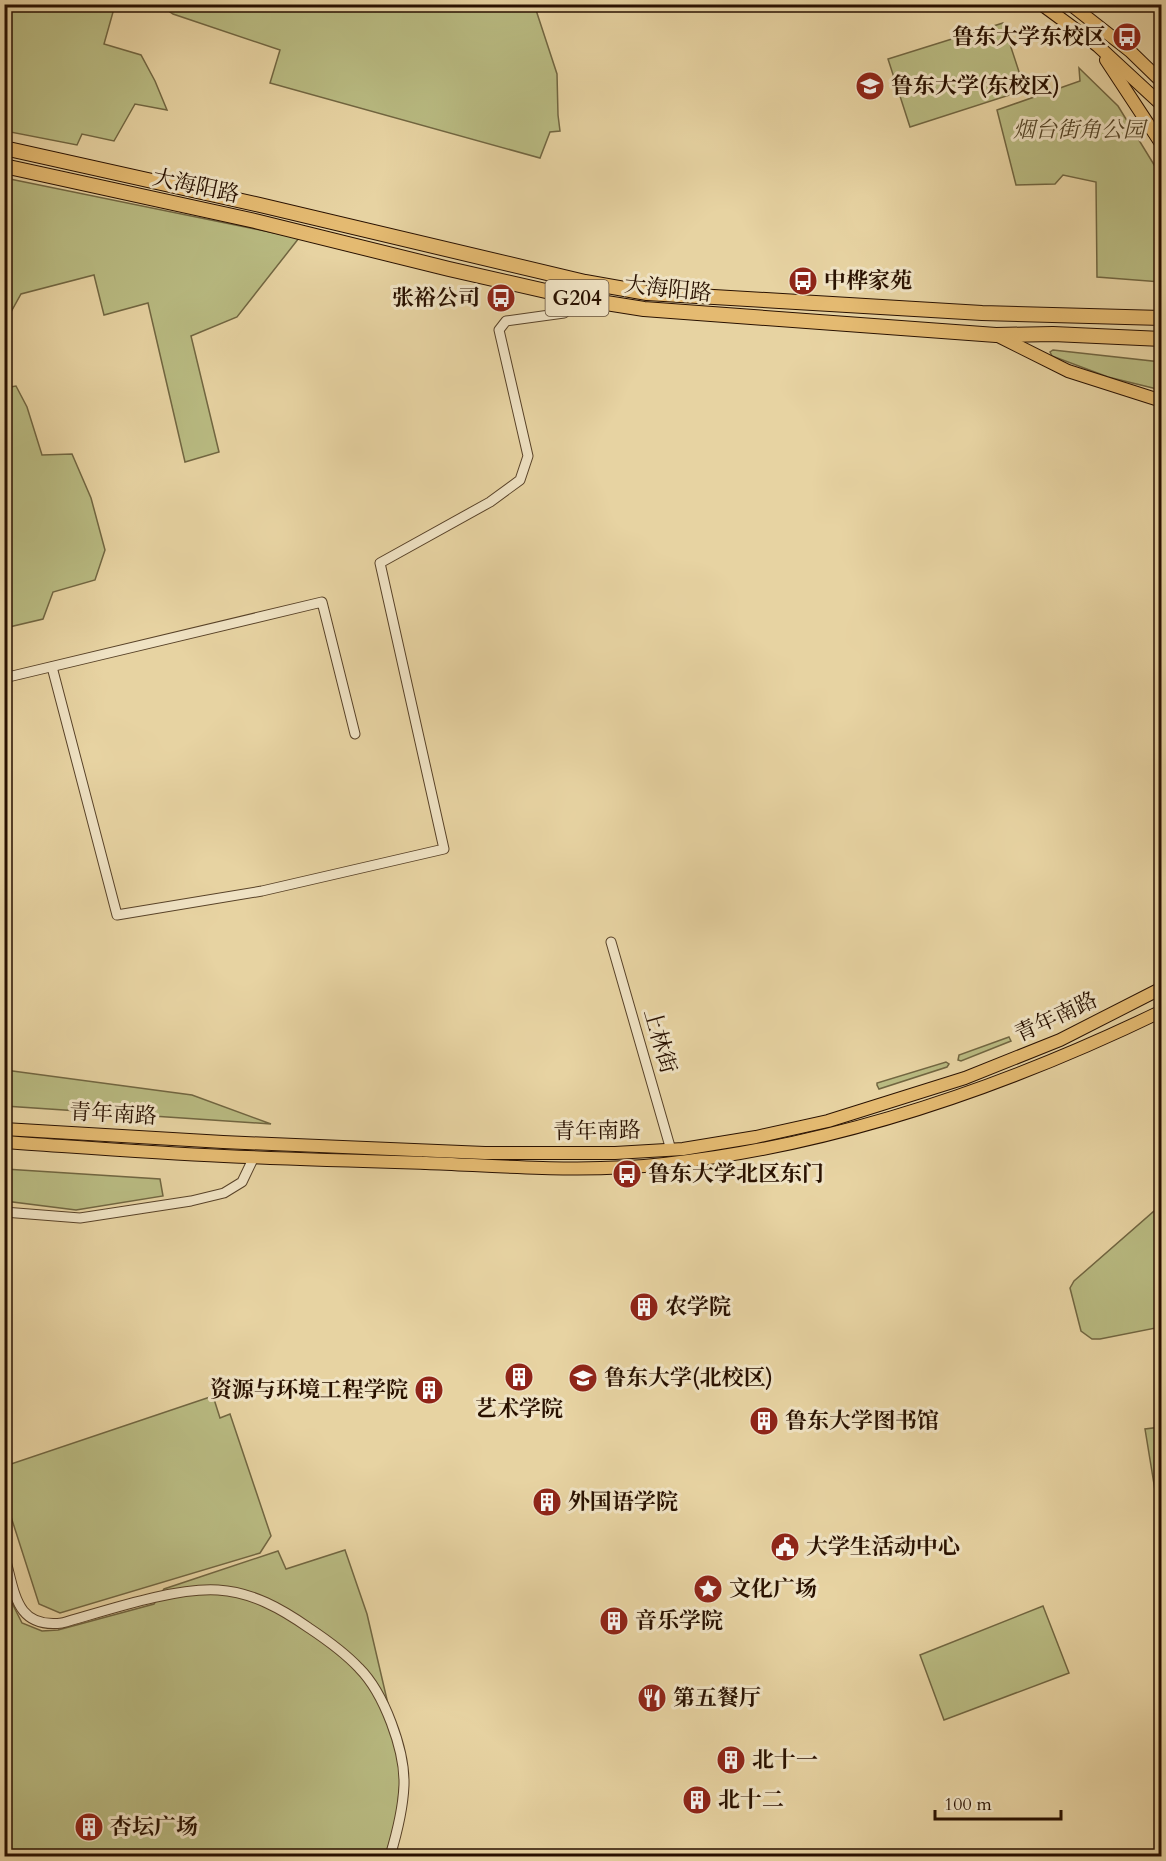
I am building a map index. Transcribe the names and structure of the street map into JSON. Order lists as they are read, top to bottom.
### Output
{
  "streets": {
    "highway": ["大海阳路", "G204"],
    "main road": ["青年南路"],
    "street": ["上林街"]
  },
  "crossings": [
    ["青年南路", "上林街"]
  ],
  "parks": ["烟台街角公园"],
  "places": {
    "bus stop": [
      "鲁东大学东校区",
      "中桦家苑",
      "张裕公司",
      "鲁东大学北区东门"
    ],
    "school or university": ["鲁东大学(东校区)", "鲁东大学(北校区)"],
    "building": [
      "农学院",
      "艺术学院",
      "资源与环境工程学院",
      "鲁东大学图书馆",
      "外国语学院",
      "音乐学院",
      "北十一",
      "北十二",
      "杏坛广场"
    ],
    "public building": ["大学生活动中心"],
    "place": ["文化广场"],
    "restaurant": ["第五餐厅"]
  },
  "scale_bar": "100 m"
}
